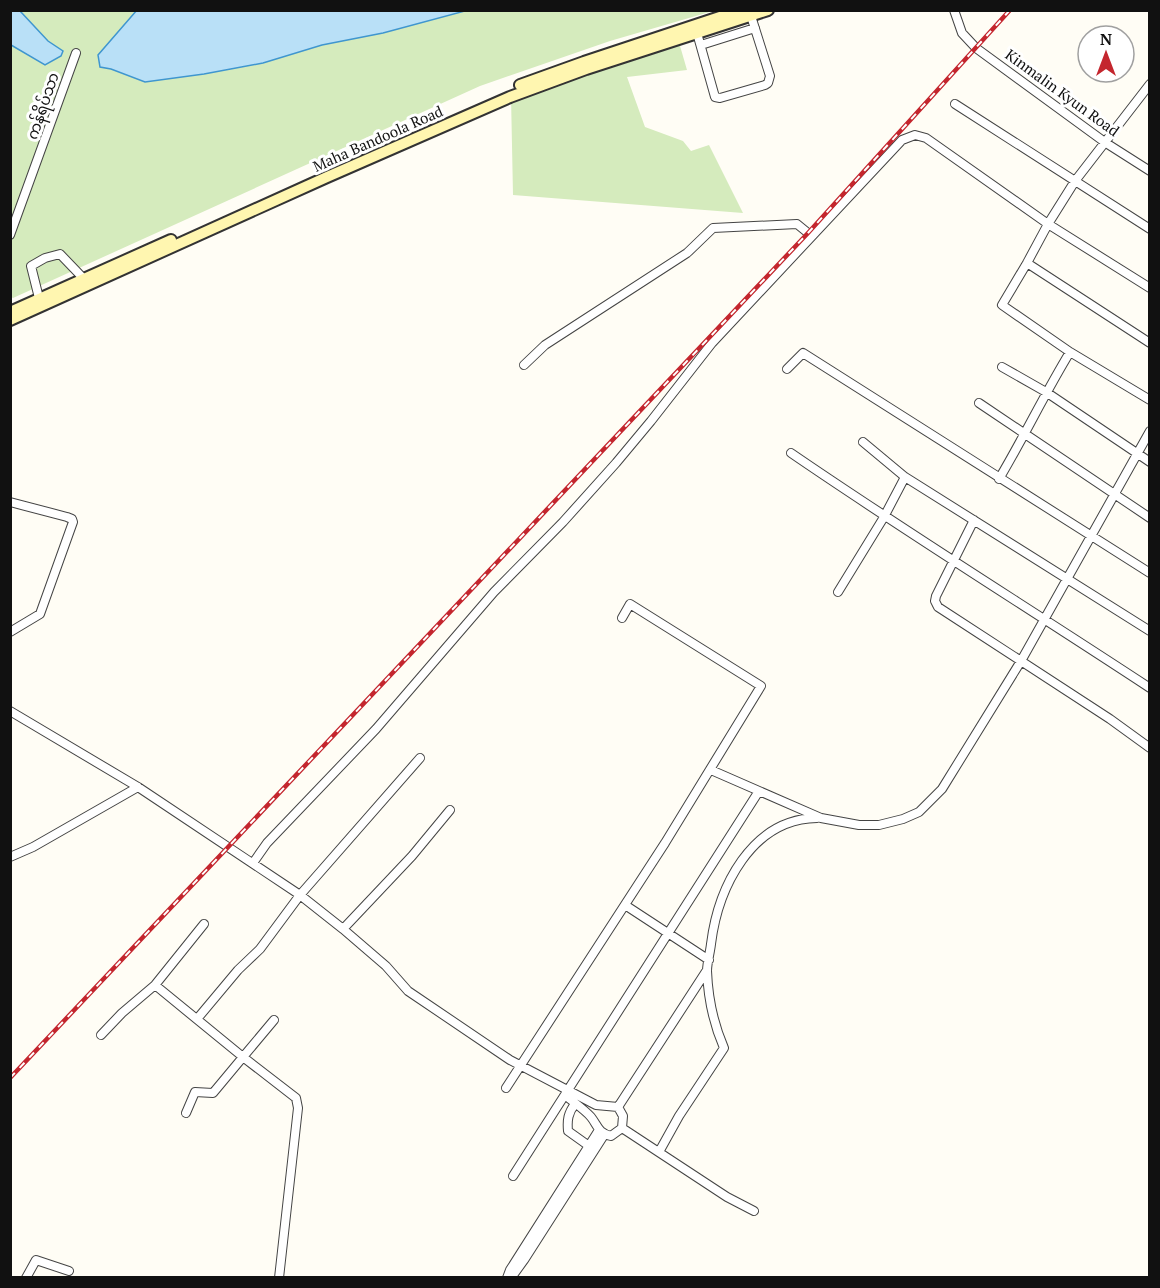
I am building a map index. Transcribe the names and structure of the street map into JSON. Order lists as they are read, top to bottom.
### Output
{
  "streets": {
    "main road": ["Maha Bandoola Road"],
    "street": ["Kinmalin Kyun Road", "ကန်ရိပ်သာ"]
  },
  "north": "top"
}
